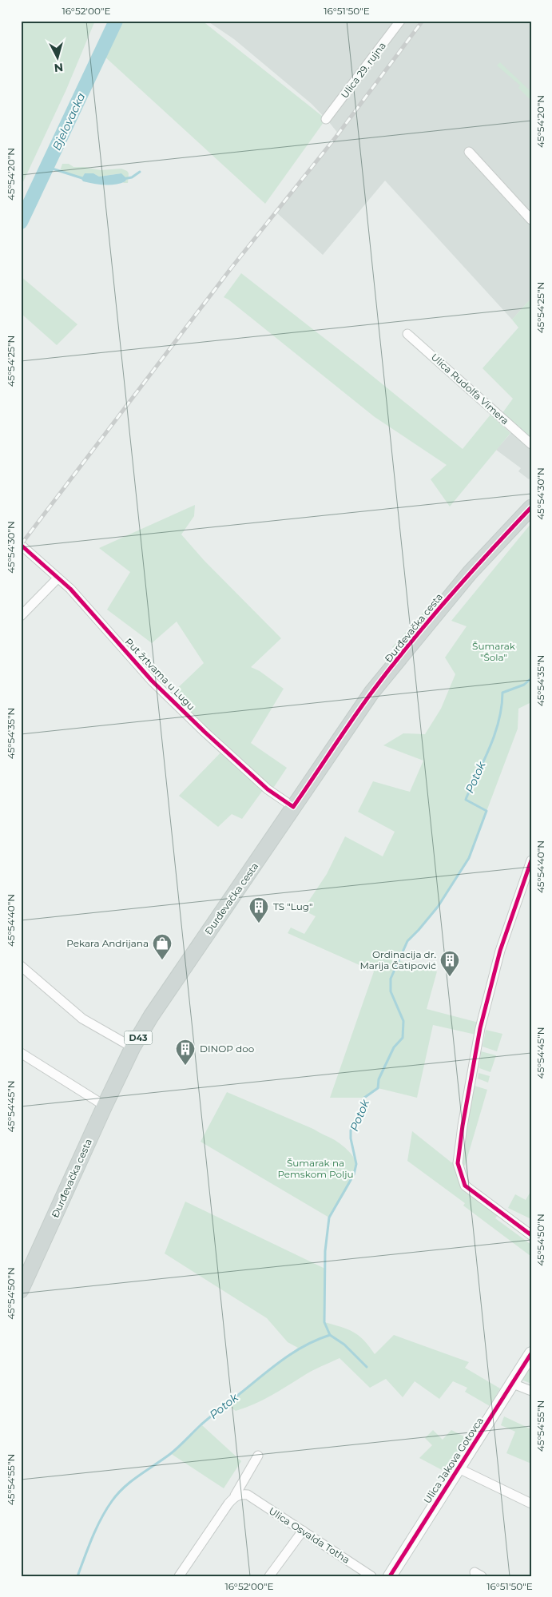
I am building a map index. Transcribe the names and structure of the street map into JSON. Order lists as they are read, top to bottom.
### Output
{
  "streets": {
    "main road": ["Đurđevačka cesta", "D43"],
    "street": [
      "Ulica 29. rujna",
      "Ulica Rudolfa Vimera",
      "Put žrtvama u Lugu",
      "Ulica Jakova Gotovca",
      "Ulica Osvalda Totha"
    ]
  },
  "crossings": [
    ["Đurđevačka cesta", "Put žrtvama u Lugu"]
  ],
  "water": ["Bjelovacka", "Potok"],
  "parks": ["Šumarak \"Šola\"", "Šumarak na Pemskom Polju"],
  "places": {
    "building": ["TS \"Lug\"", "Ordinacija dr. Marija Čatipović", "DINOP doo"],
    "shop": ["Pekara Andrijana"]
  },
  "north": "bottom",
  "coordinates": [
    "16°52'00\"E",
    "16°51'50\"E",
    "45°54'20\"N",
    "45°54'25\"N",
    "45°54'30\"N",
    "45°54'35\"N",
    "45°54'40\"N",
    "45°54'45\"N",
    "45°54'50\"N",
    "45°54'55\"N"
  ]
}
